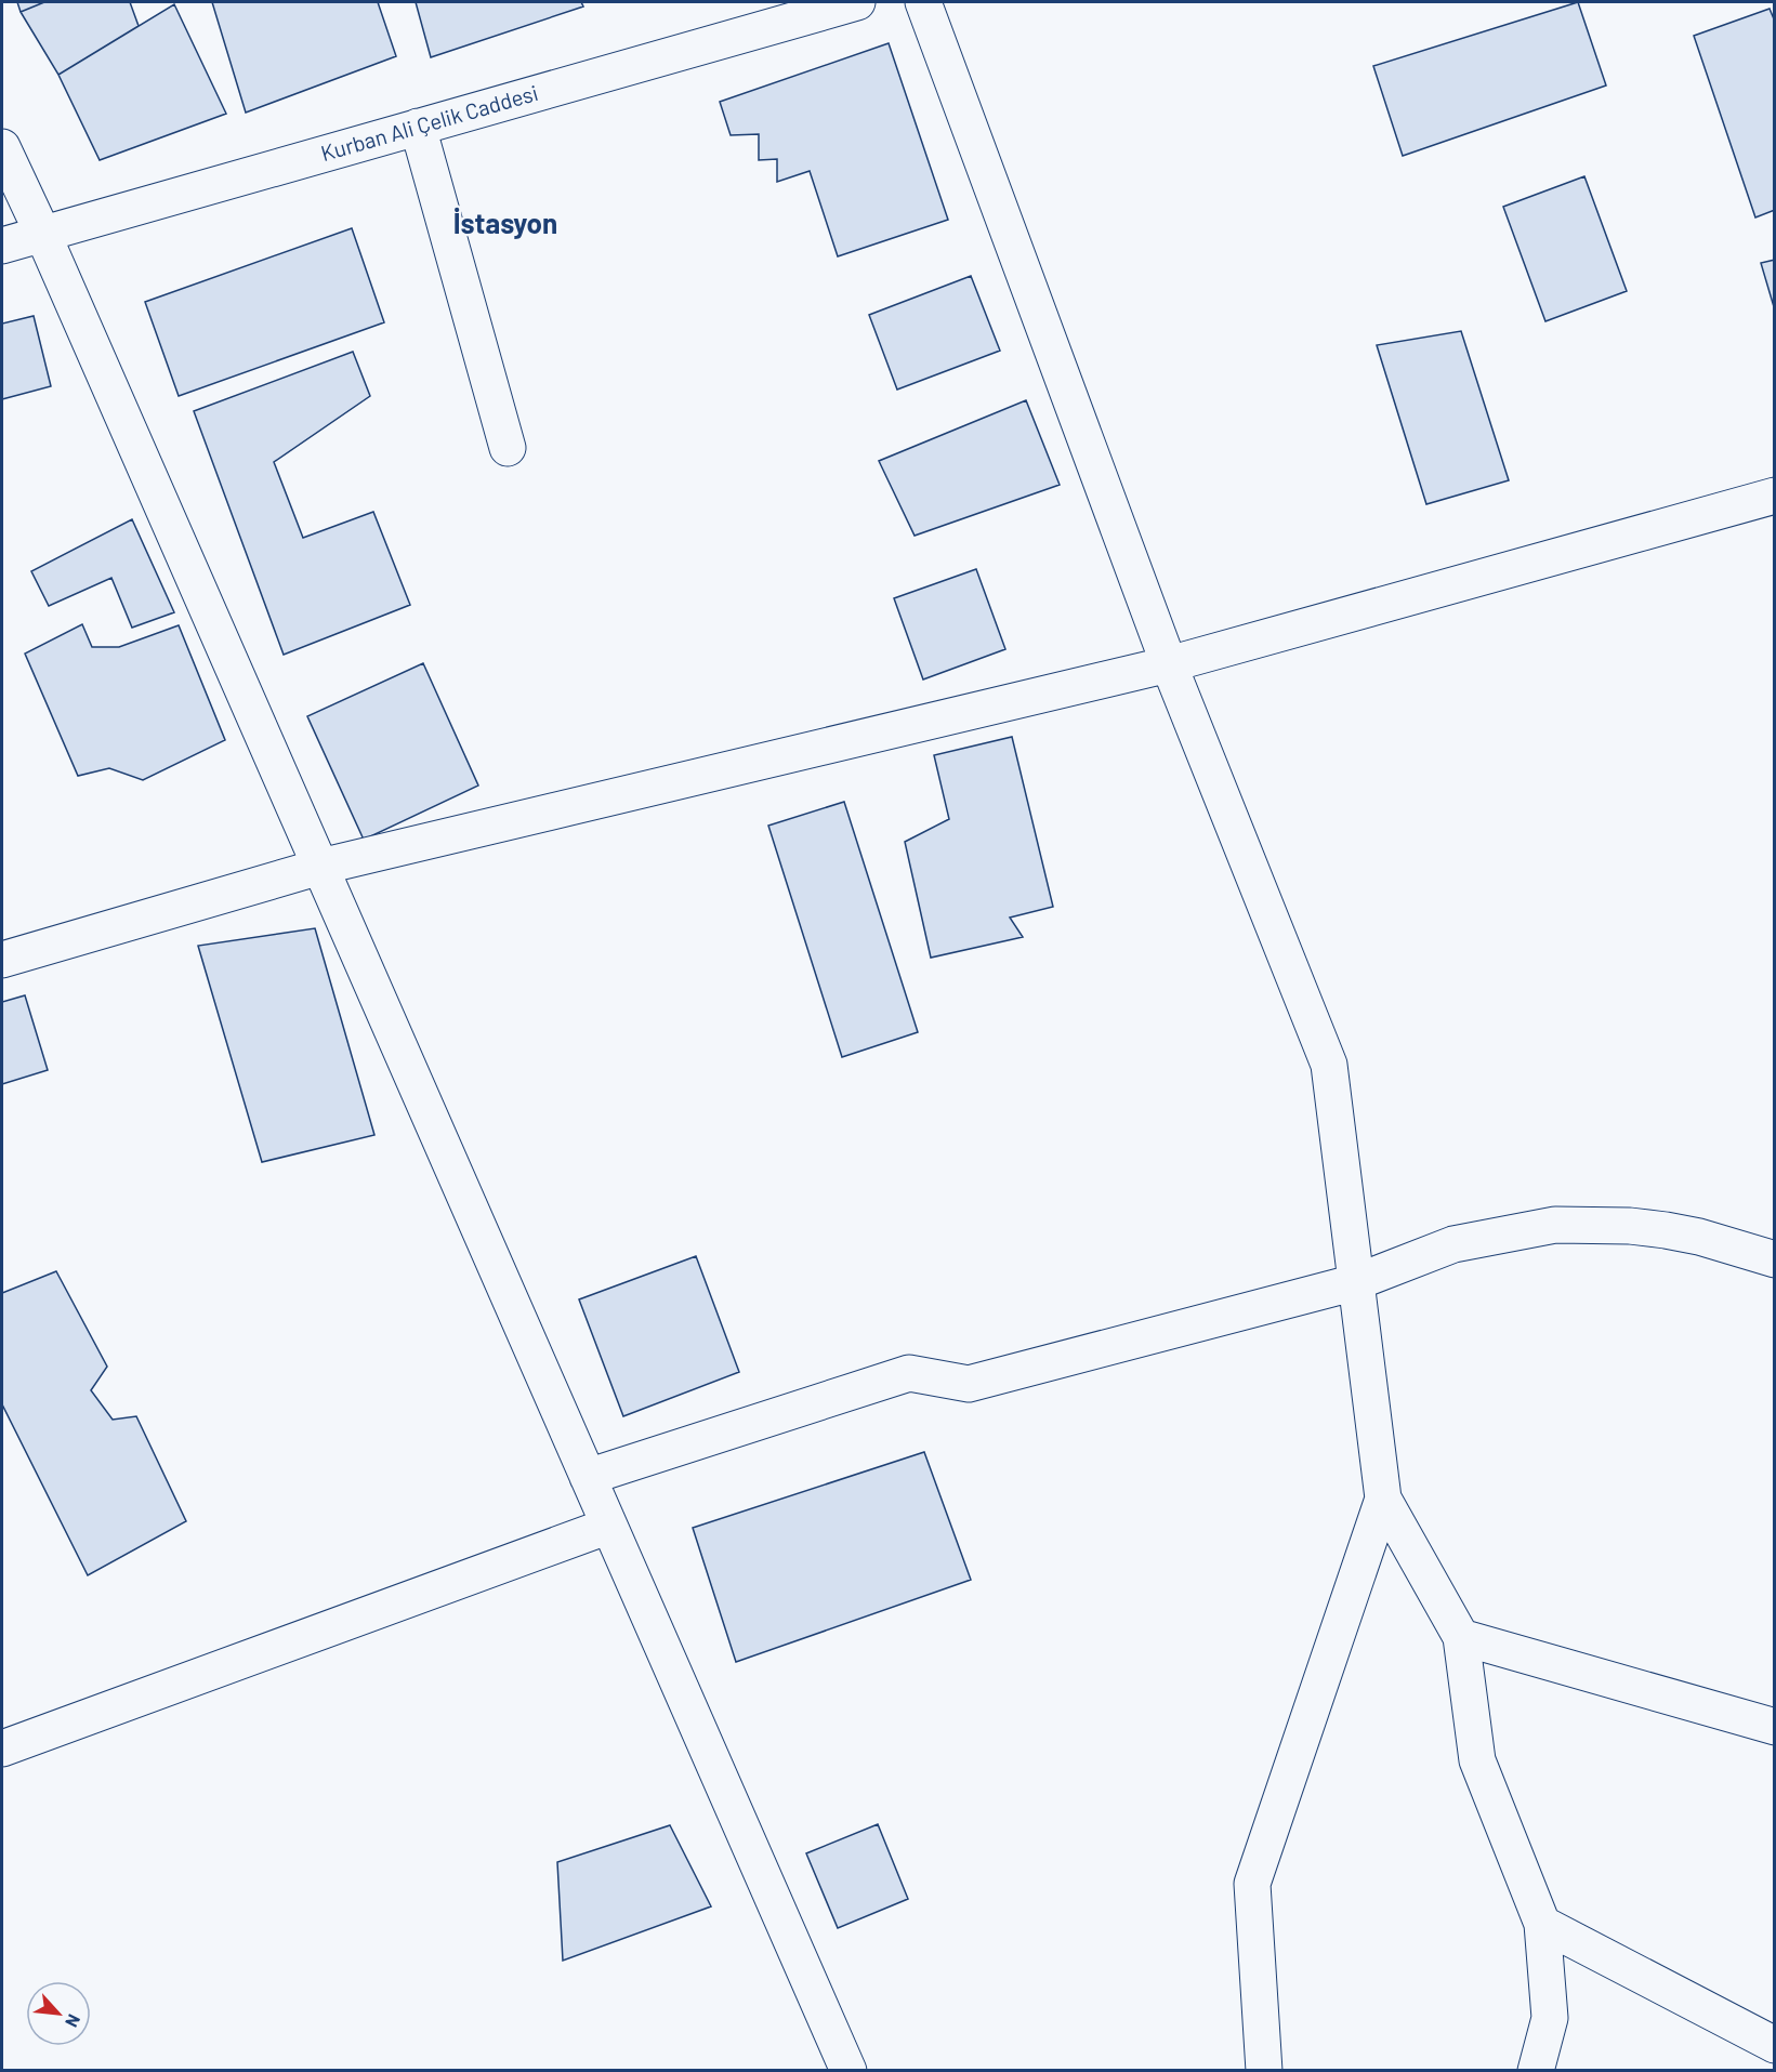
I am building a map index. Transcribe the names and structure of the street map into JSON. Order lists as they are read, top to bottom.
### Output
{
  "streets": {
    "street": ["Kurban Ali Çelik Caddesi"]
  },
  "districts": ["İstasyon"],
  "north": "bottom right"
}
